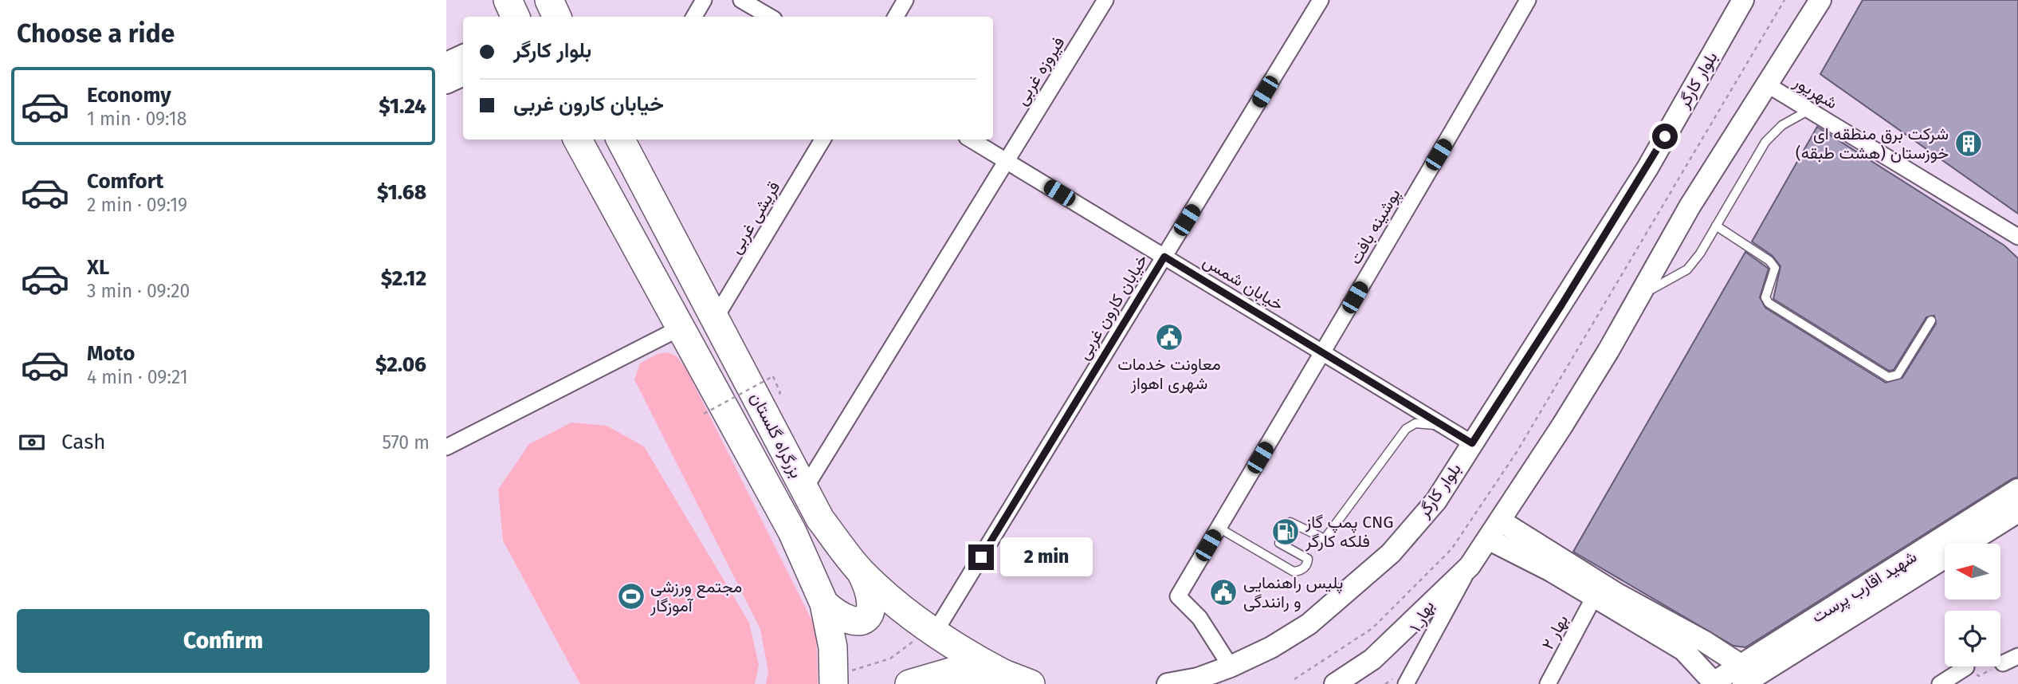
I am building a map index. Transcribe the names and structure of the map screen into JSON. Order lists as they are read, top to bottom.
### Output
{
  "streets": {
    "highway": ["بزرگراه گلستان"],
    "main road": ["بلوار کارگر", "شهید اقارب پرست"],
    "street": [
      "فیروزه غربی",
      "شهریور",
      "قریشی غربی",
      "پوشینه بافت",
      "خیابان شمس",
      "خیابان کارون غربی",
      "بهار ۱",
      "بهار ۲"
    ]
  },
  "crossings": [
    ["فیروزه غربی", "خیابان شمس"],
    ["فیروزه غربی", "بزرگراه گلستان"],
    ["بلوار کارگر", "پوشینه بافت"],
    ["بلوار کارگر", "خیابان شمس"],
    ["قریشی غربی", "بزرگراه گلستان"],
    ["پوشینه بافت", "خیابان شمس"],
    ["خیابان شمس", "خیابان کارون غربی"],
    ["خیابان کارون غربی", "بزرگراه گلستان"]
  ],
  "places": {
    "building": ["شرکت برق منطقه ای خوزستان (هشت طبقه)"],
    "public building": ["معاونت خدمات شهری اهواز", "پلیس راهنمایی و رانندگی"],
    "fuel station": ["پمپ گاز CNG فلکه کارگر"],
    "sports": ["مجتمع ورزشی آموزگار"]
  },
  "north": "left",
  "page": {
    "heading": "Choose a ride",
    "banner": ["بلوار کارگر", "خیابان کارون غربی"],
    "list": [
      {
        "name": "Economy",
        "note": "1 min · 09:18",
        "value": "$1.24"
      },
      {
        "name": "Comfort",
        "note": "2 min · 09:19",
        "value": "$1.68"
      },
      {
        "name": "XL",
        "note": "3 min · 09:20",
        "value": "$2.12"
      },
      {
        "name": "Moto",
        "note": "4 min · 09:21",
        "value": "$2.06"
      }
    ],
    "pay": ["Cash", "570 m"],
    "bubble": "2 min",
    "buttons": "Confirm"
  }
}
